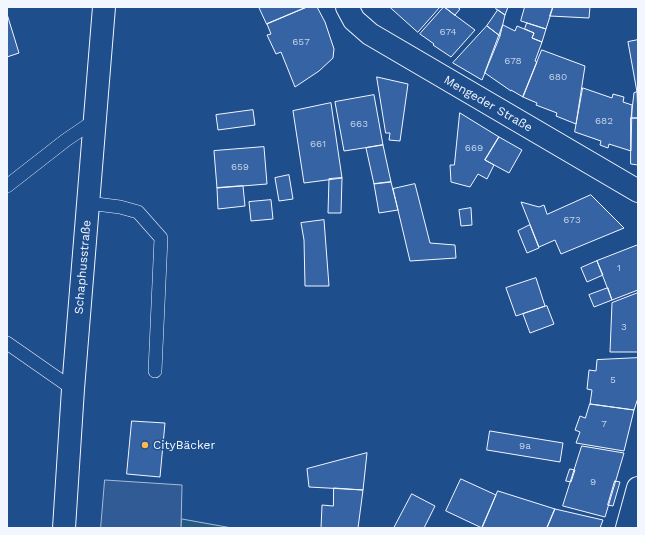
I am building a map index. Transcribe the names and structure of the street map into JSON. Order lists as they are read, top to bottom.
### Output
{
  "streets": {
    "main road": ["Mengeder Straße", "Schaphusstraße"]
  },
  "places": ["CityBäcker"],
  "house_numbers": [
    "674",
    "657",
    "678",
    "680",
    "682",
    "663",
    "661",
    "669",
    "659",
    "673",
    "1",
    "3",
    "5",
    "7",
    "9a",
    "9"
  ]
}
